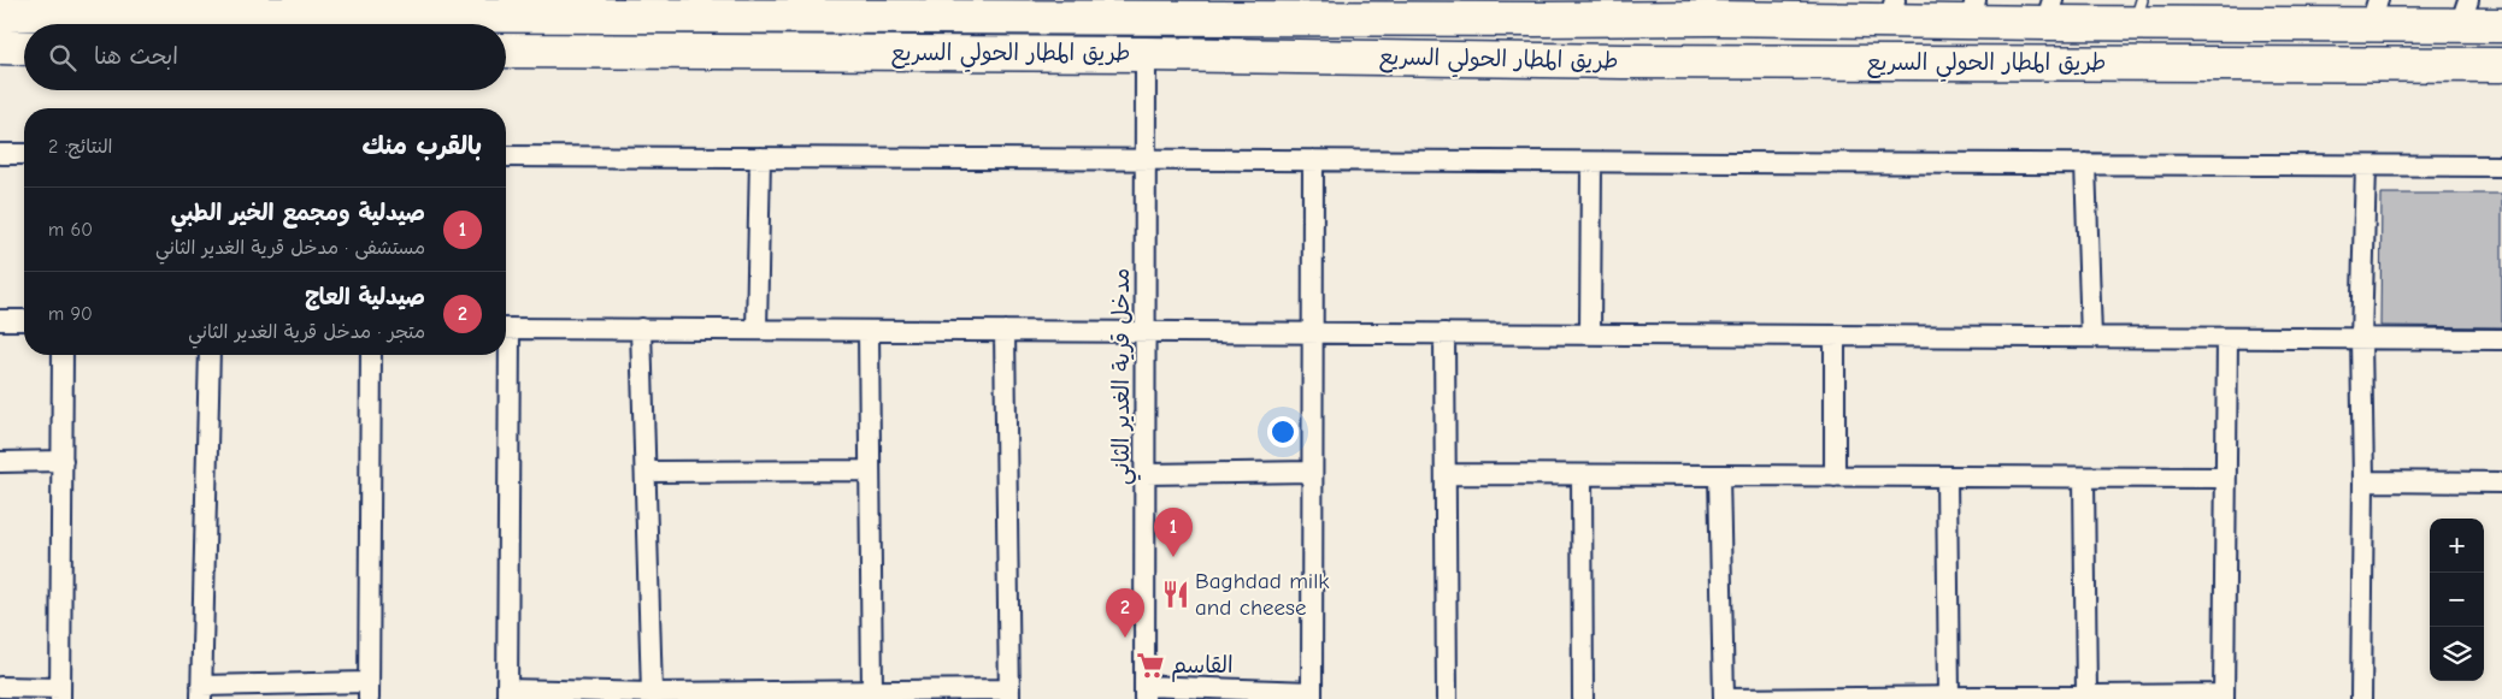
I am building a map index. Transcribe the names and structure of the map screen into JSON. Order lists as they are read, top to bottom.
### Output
{
  "streets": {
    "highway": ["طريق المطار الحولي السريع"],
    "street": ["مدخل قرية الغدير الثاني"]
  },
  "crossings": [
    ["طريق المطار الحولي السريع", "مدخل قرية الغدير الثاني"]
  ],
  "places": {
    "restaurant": ["Baghdad milk and cheese"],
    "supermarket": ["القاسم"]
  },
  "page": {
    "search": "ابحث هنا",
    "heading": ["بالقرب منك", "النتائج: 2"],
    "list": [
      {
        "mark": "1",
        "name": "صيدلية ومجمع الخير الطبي",
        "note": "مستشفى · مدخل قرية الغدير الثاني",
        "value": "60 m"
      },
      {
        "mark": "2",
        "name": "صيدلية العاج",
        "note": "متجر · مدخل قرية الغدير الثاني",
        "value": "90 m"
      }
    ],
    "pins": ["1", "2"],
    "map_buttons": ["+", "−"]
  }
}
